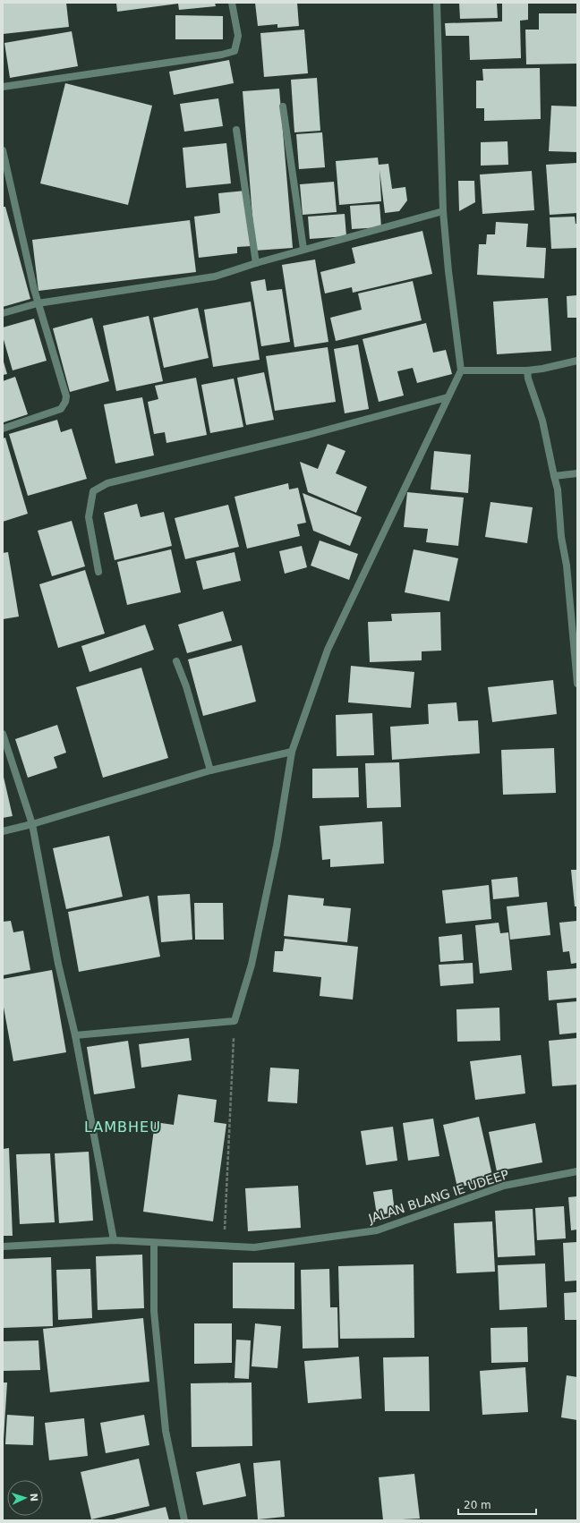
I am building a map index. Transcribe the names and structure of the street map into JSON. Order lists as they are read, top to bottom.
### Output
{
  "streets": {
    "street": ["JALAN BLANG IE UDEEP"]
  },
  "districts": ["LAMBHEU"],
  "scale_bar": "20 m",
  "north": "right"
}
